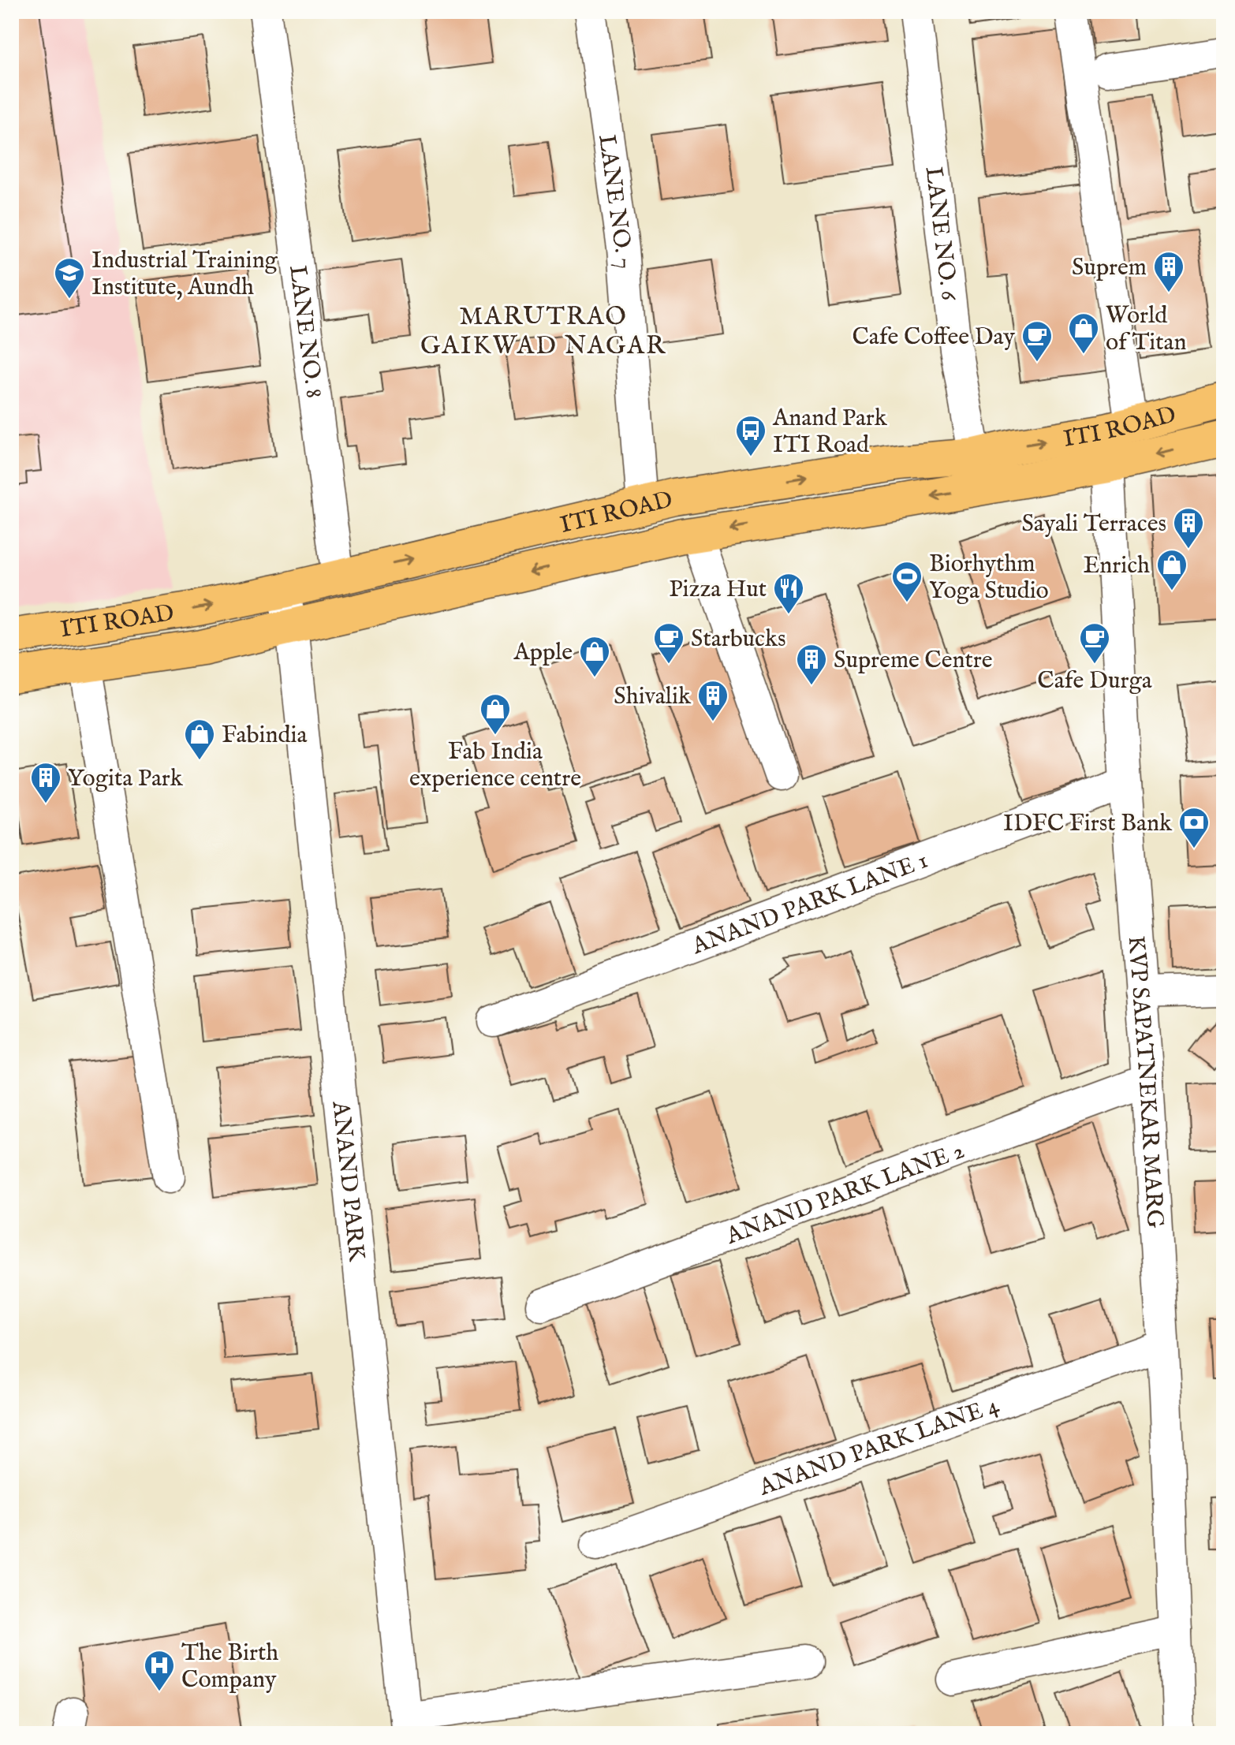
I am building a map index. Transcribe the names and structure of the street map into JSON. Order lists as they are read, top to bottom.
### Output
{
  "streets": {
    "main road": ["ITI ROAD"],
    "street": [
      "LANE NO. 7",
      "LANE NO. 6",
      "LANE NO. 8",
      "ANAND PARK LANE 1",
      "KVP SAPATNEKAR MARG",
      "ANAND PARK",
      "ANAND PARK LANE 2",
      "ANAND PARK LANE 4"
    ]
  },
  "crossings": [
    ["LANE NO. 7", "ITI ROAD"],
    ["LANE NO. 6", "ITI ROAD"],
    ["LANE NO. 8", "ITI ROAD"],
    ["ITI ROAD", "KVP SAPATNEKAR MARG"],
    ["ITI ROAD", "ANAND PARK"],
    ["ANAND PARK LANE 1", "KVP SAPATNEKAR MARG"],
    ["KVP SAPATNEKAR MARG", "ANAND PARK LANE 2"],
    ["KVP SAPATNEKAR MARG", "ANAND PARK LANE 4"]
  ],
  "districts": ["MARUTRAO GAIKWAD NAGAR"],
  "places": {
    "building": [
      "Suprem",
      "Sayali Terraces",
      "Supreme Centre",
      "Shivalik",
      "Yogita Park"
    ],
    "school or university": ["Industrial Training Institute, Aundh"],
    "shop": [
      "World of Titan",
      "Enrich",
      "Apple",
      "Fab India experience centre",
      "Fabindia"
    ],
    "cafe": ["Cafe Coffee Day", "Starbucks", "Cafe Durga"],
    "bus stop": ["Anand Park ITI Road"],
    "sports": ["Biorhythm Yoga Studio"],
    "restaurant": ["Pizza Hut"],
    "bank": ["IDFC First Bank"],
    "hospital": ["The Birth Company"]
  }
}
